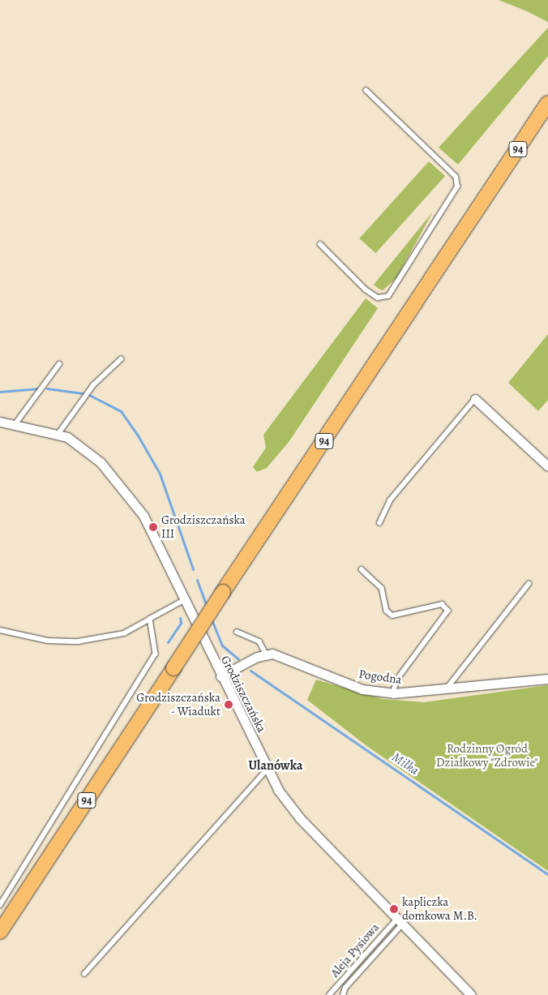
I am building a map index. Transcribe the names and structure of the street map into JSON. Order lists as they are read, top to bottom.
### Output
{
  "streets": {
    "main road": ["94"],
    "street": ["Pogodna", "Grodziszczańska"],
    "lane": ["Aleja Pysiowa"]
  },
  "crossings": [
    ["Grodziszczańska", "Aleja Pysiowa"]
  ],
  "districts": ["Ulanówka"],
  "water": ["Miłka"],
  "parks": ["Rodzinny Ogród Działkowy \"Zdrowie\""],
  "places": ["Grodziszczańska III", "Grodziszczańska - Wiadukt", "kapliczka domkowa M.B."]
}
